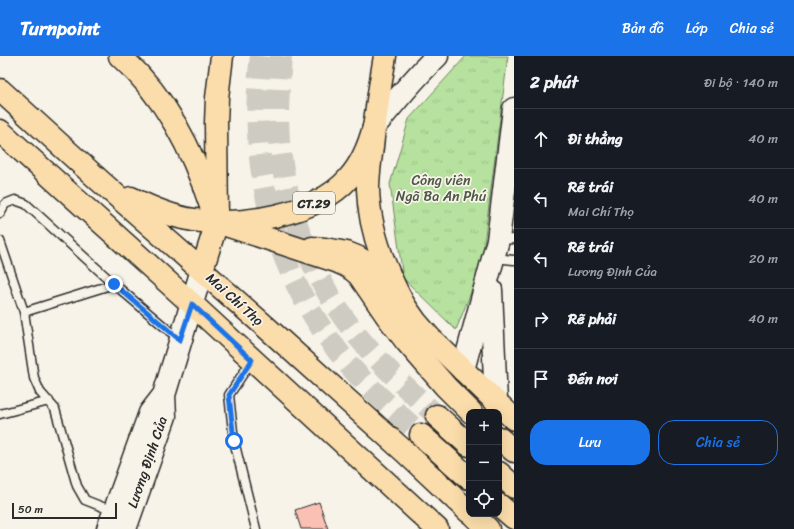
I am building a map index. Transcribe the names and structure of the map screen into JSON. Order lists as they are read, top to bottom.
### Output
{
  "streets": {
    "main road": ["CT.29", "Mai Chí Thọ", "Lương Định Của"]
  },
  "crossings": [
    ["Mai Chí Thọ", "Lương Định Của"]
  ],
  "parks": ["Công viên Ngã Ba An Phú"],
  "scale_bar": "50 m",
  "page": {
    "header": "Turnpoint",
    "nav": ["Bản đồ", "Lớp", "Chia sẻ"],
    "heading": ["2 phút", "Đi bộ · 140 m"],
    "list": [
      ["Đi thẳng", "40 m"],
      ["Rẽ trái", "Mai Chí Thọ", "40 m"],
      ["Rẽ trái", "Lương Định Của", "20 m"],
      ["Rẽ phải", "40 m"],
      "Đến nơi"
    ],
    "buttons": ["Lưu", "Chia sẻ"],
    "map_buttons": ["+", "−"],
    "scale": "50 m"
  }
}
